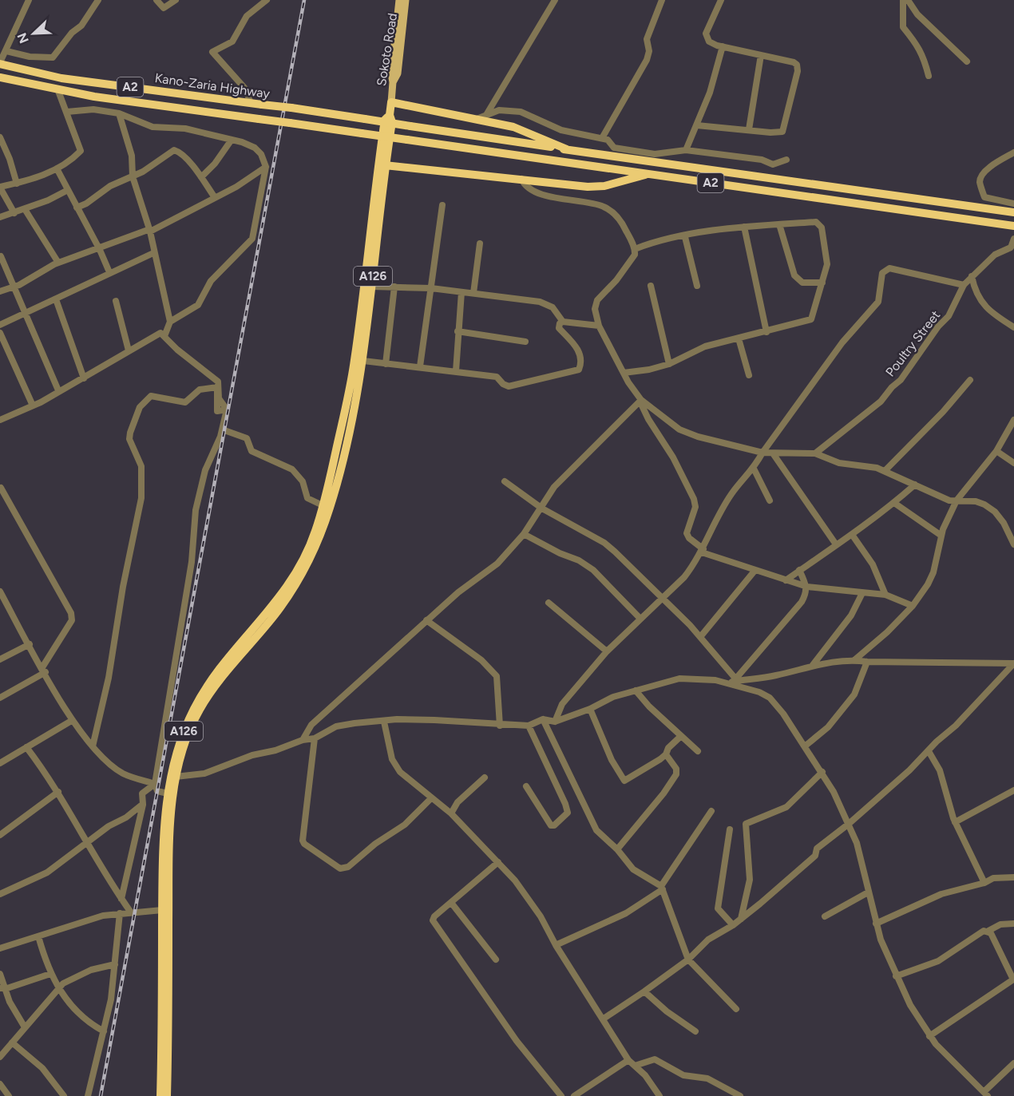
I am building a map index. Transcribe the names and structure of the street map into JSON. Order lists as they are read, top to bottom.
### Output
{
  "streets": {
    "highway": ["Kano-Zaria Highway", "A2", "A126"],
    "main road": ["Sokoto Road"],
    "street": ["Poultry Street"]
  },
  "crossings": [
    ["Sokoto Road", "A126"],
    ["Kano-Zaria Highway", "A2"]
  ],
  "north": "bottom left"
}
